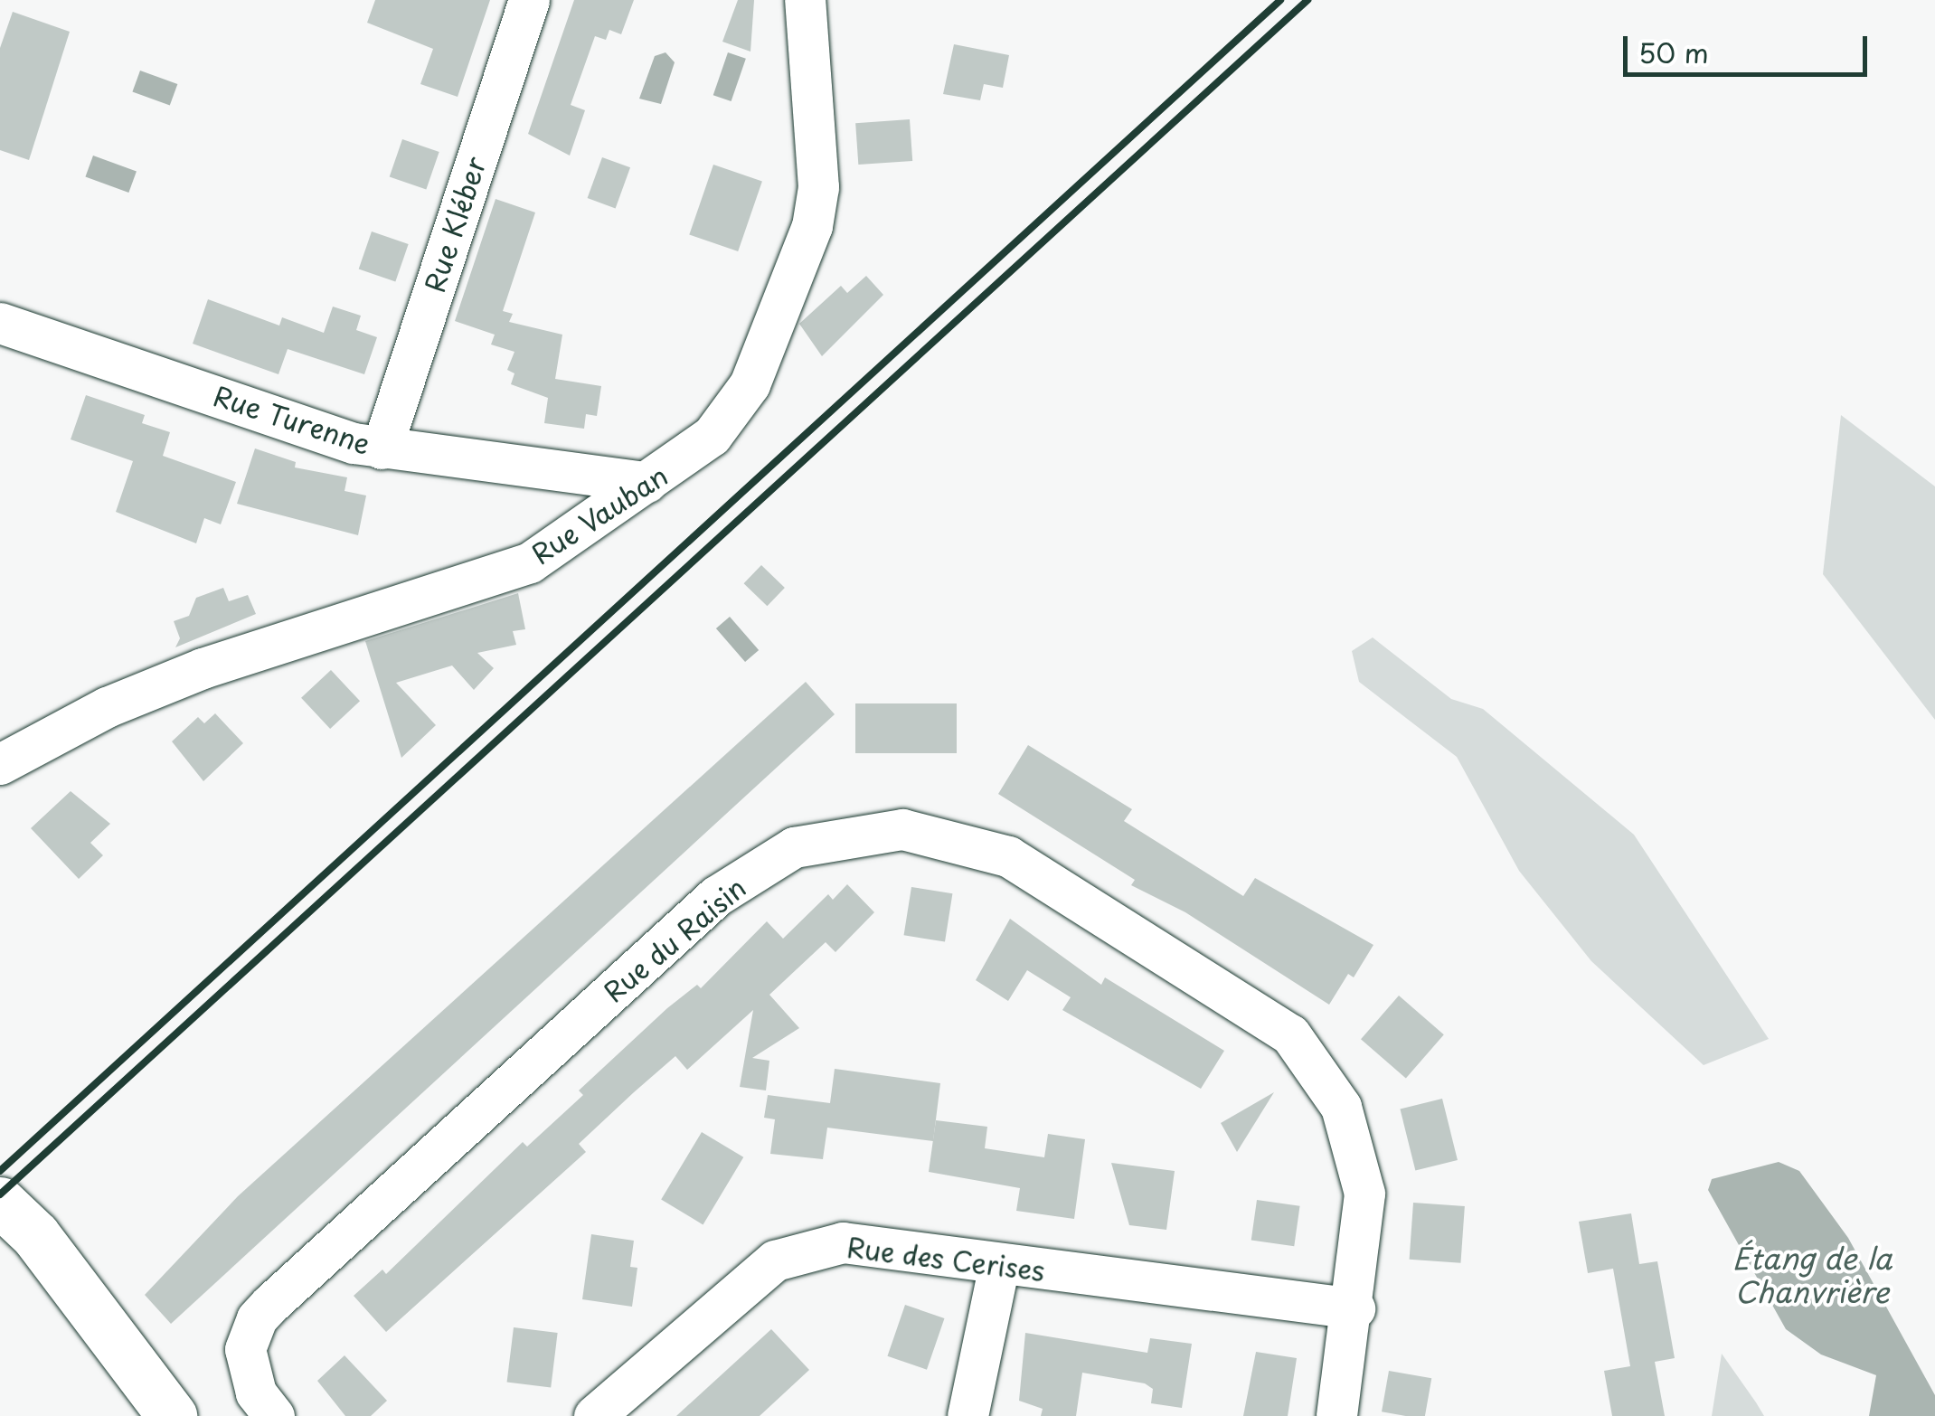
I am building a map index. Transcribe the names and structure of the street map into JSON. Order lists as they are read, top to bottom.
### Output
{
  "streets": {
    "street": [
      "Rue Kléber",
      "Rue Turenne",
      "Rue Vauban",
      "Rue du Raisin",
      "Rue des Cerises"
    ]
  },
  "crossings": [
    ["Rue Kléber", "Rue Turenne"],
    ["Rue Turenne", "Rue Vauban"],
    ["Rue du Raisin", "Rue des Cerises"]
  ],
  "water": ["Étang de la Chanvrière"],
  "scale_bar": "50 m"
}
